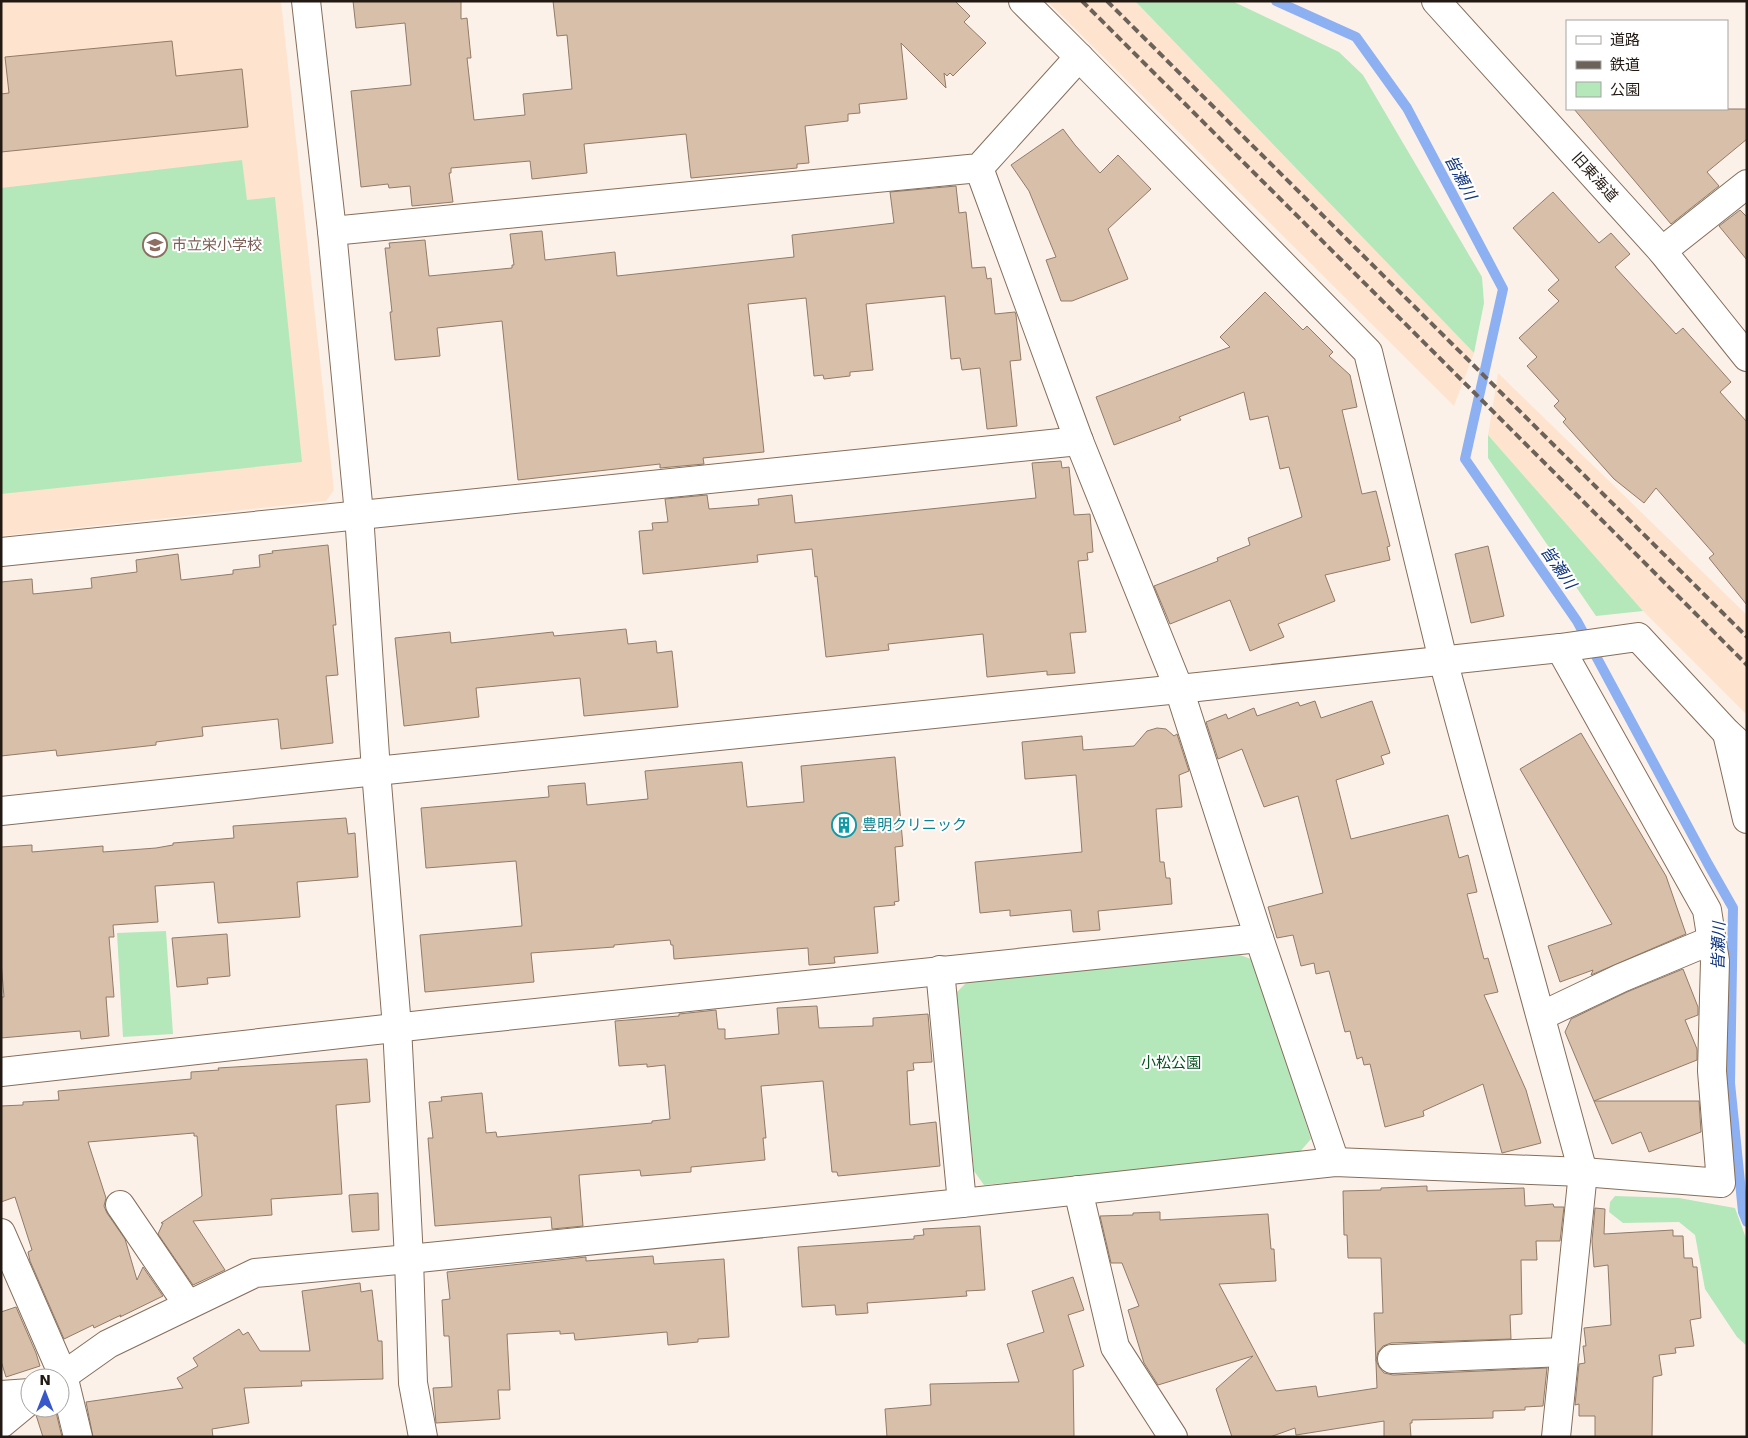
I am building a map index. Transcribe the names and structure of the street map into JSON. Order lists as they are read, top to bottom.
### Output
{
  "streets": {
    "street": ["旧東海道"]
  },
  "water": ["皆瀬川"],
  "parks": ["小松公園"],
  "places": {
    "school or university": ["市立栄小学校"],
    "building": ["豊明クリニック"]
  },
  "legend": ["道路", "鉄道", "公園"],
  "north": "top"
}
